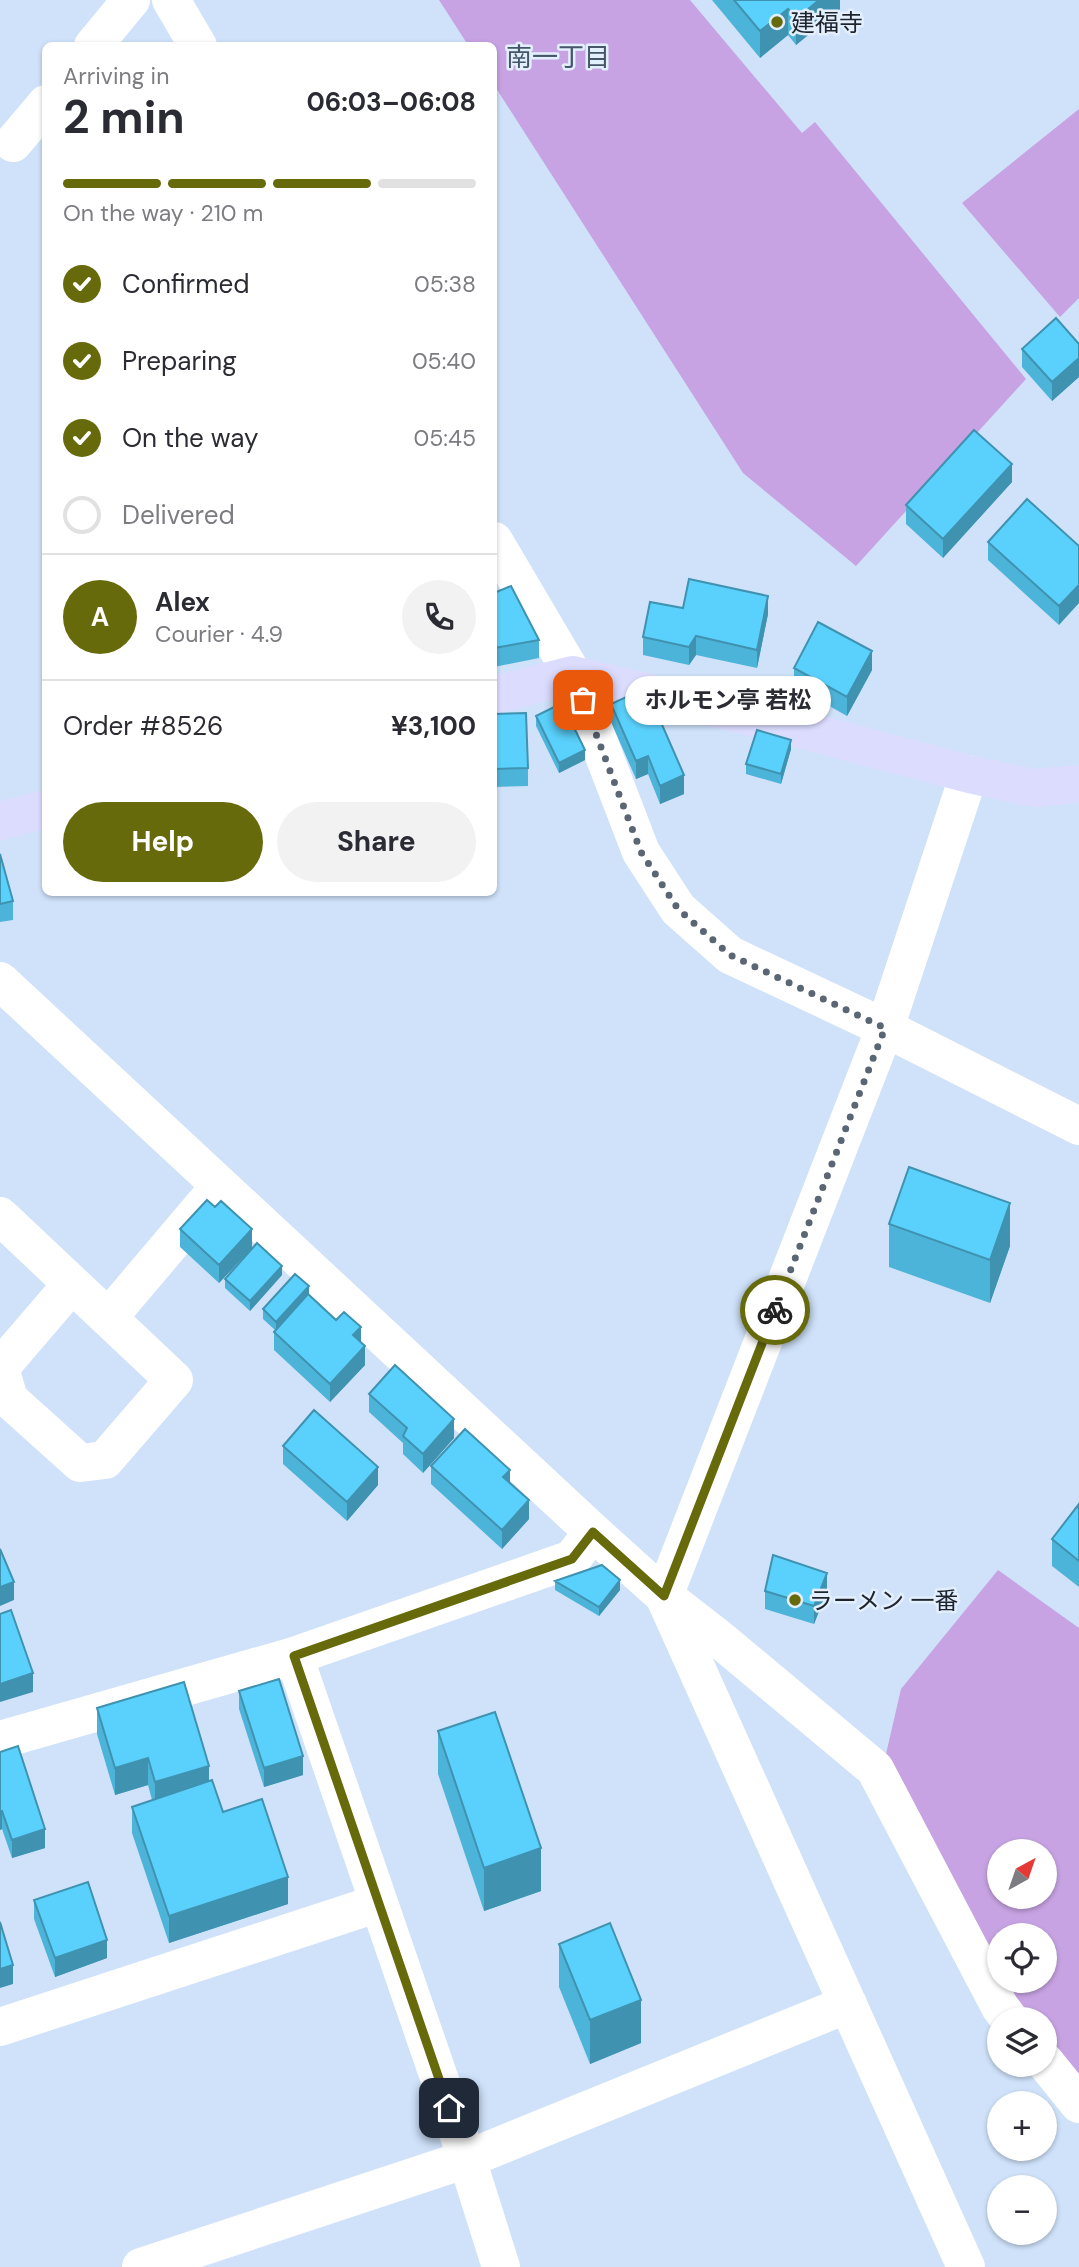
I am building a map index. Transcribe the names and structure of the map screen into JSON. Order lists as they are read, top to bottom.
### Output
{
  "districts": ["南一丁目"],
  "places": ["建福寺", "ホルモン亭 若松", "ラーメン 一番"],
  "north": "top right",
  "page": {
    "heading": ["2 min", "Arriving in", "06:03–06:08"],
    "panel": [
      "Alex",
      "Courier · 4.9",
      "Order #8526",
      "¥3,100"
    ],
    "bar": "On the way · 210 m",
    "list": [
      ["Confirmed", "05:38"],
      ["Preparing", "05:40"],
      ["On the way", "05:45"],
      "Delivered"
    ],
    "round": "A",
    "bubble": "ホルモン亭 若松",
    "buttons": ["Help", "Share"],
    "map_buttons": ["+", "−"]
  }
}
